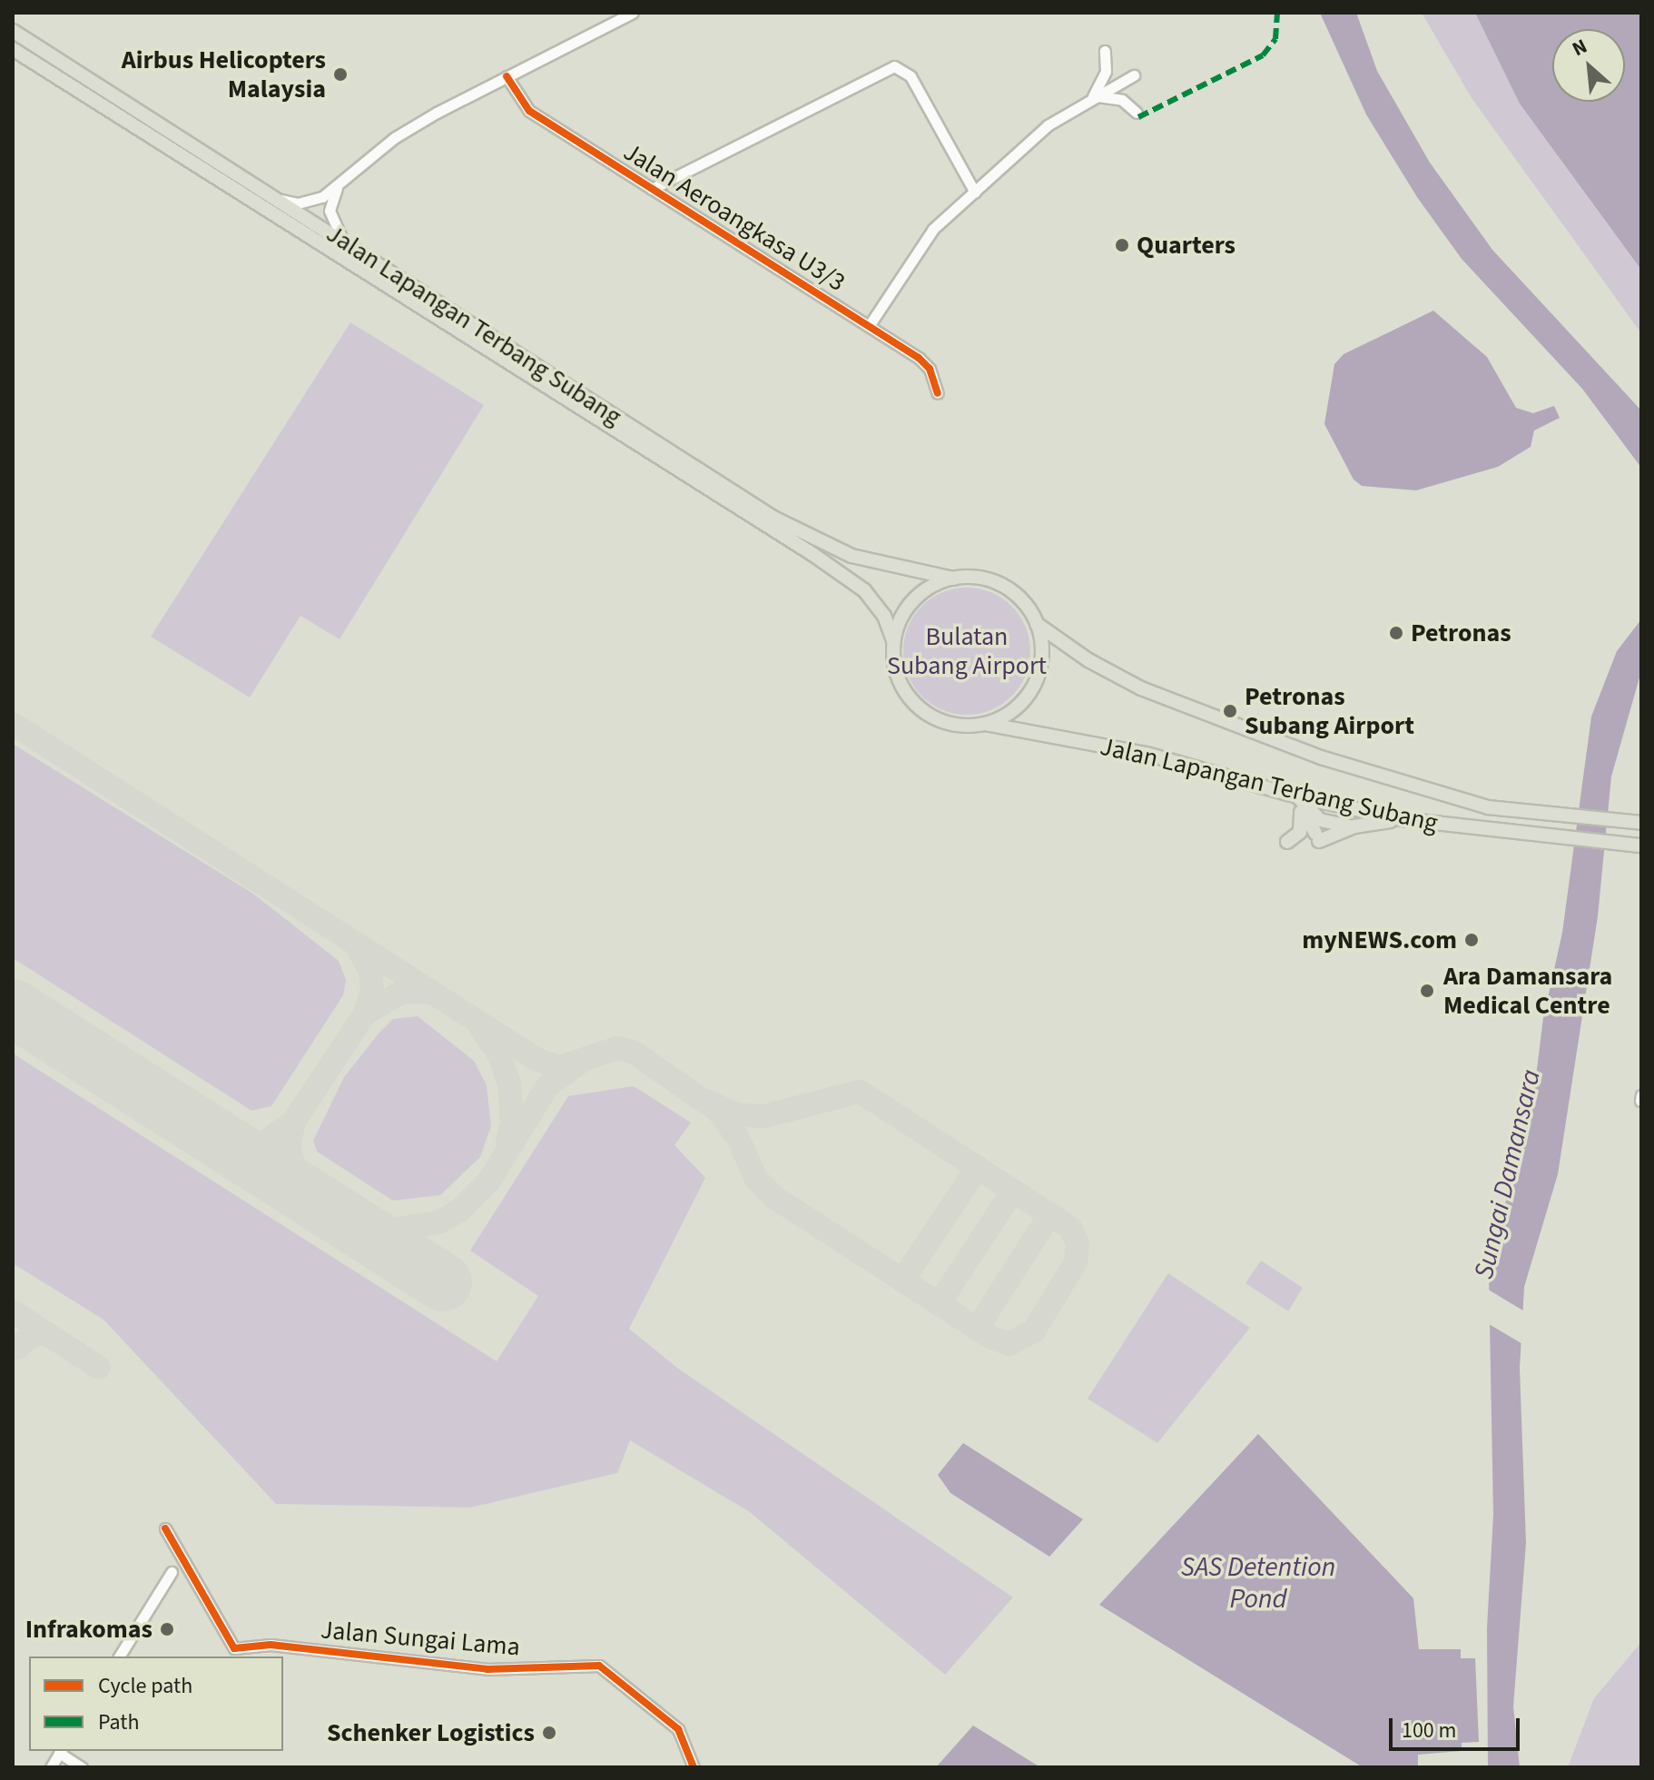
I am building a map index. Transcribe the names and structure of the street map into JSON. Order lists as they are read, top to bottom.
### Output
{
  "streets": {
    "main road": ["Jalan Lapangan Terbang Subang"],
    "street": ["Jalan Aeroangkasa U3/3", "Jalan Sungai Lama"]
  },
  "water": ["Sungai Damansara", "SAS Detention Pond"],
  "parks": ["Bulatan Subang Airport"],
  "places": [
    "Airbus Helicopters Malaysia",
    "Quarters",
    "Petronas",
    "Petronas Subang Airport",
    "myNEWS.com",
    "Ara Damansara Medical Centre",
    "Infrakomas",
    "Schenker Logistics"
  ],
  "legend": ["Cycle path", "Path"],
  "scale_bar": "100 m",
  "north": "top left"
}
